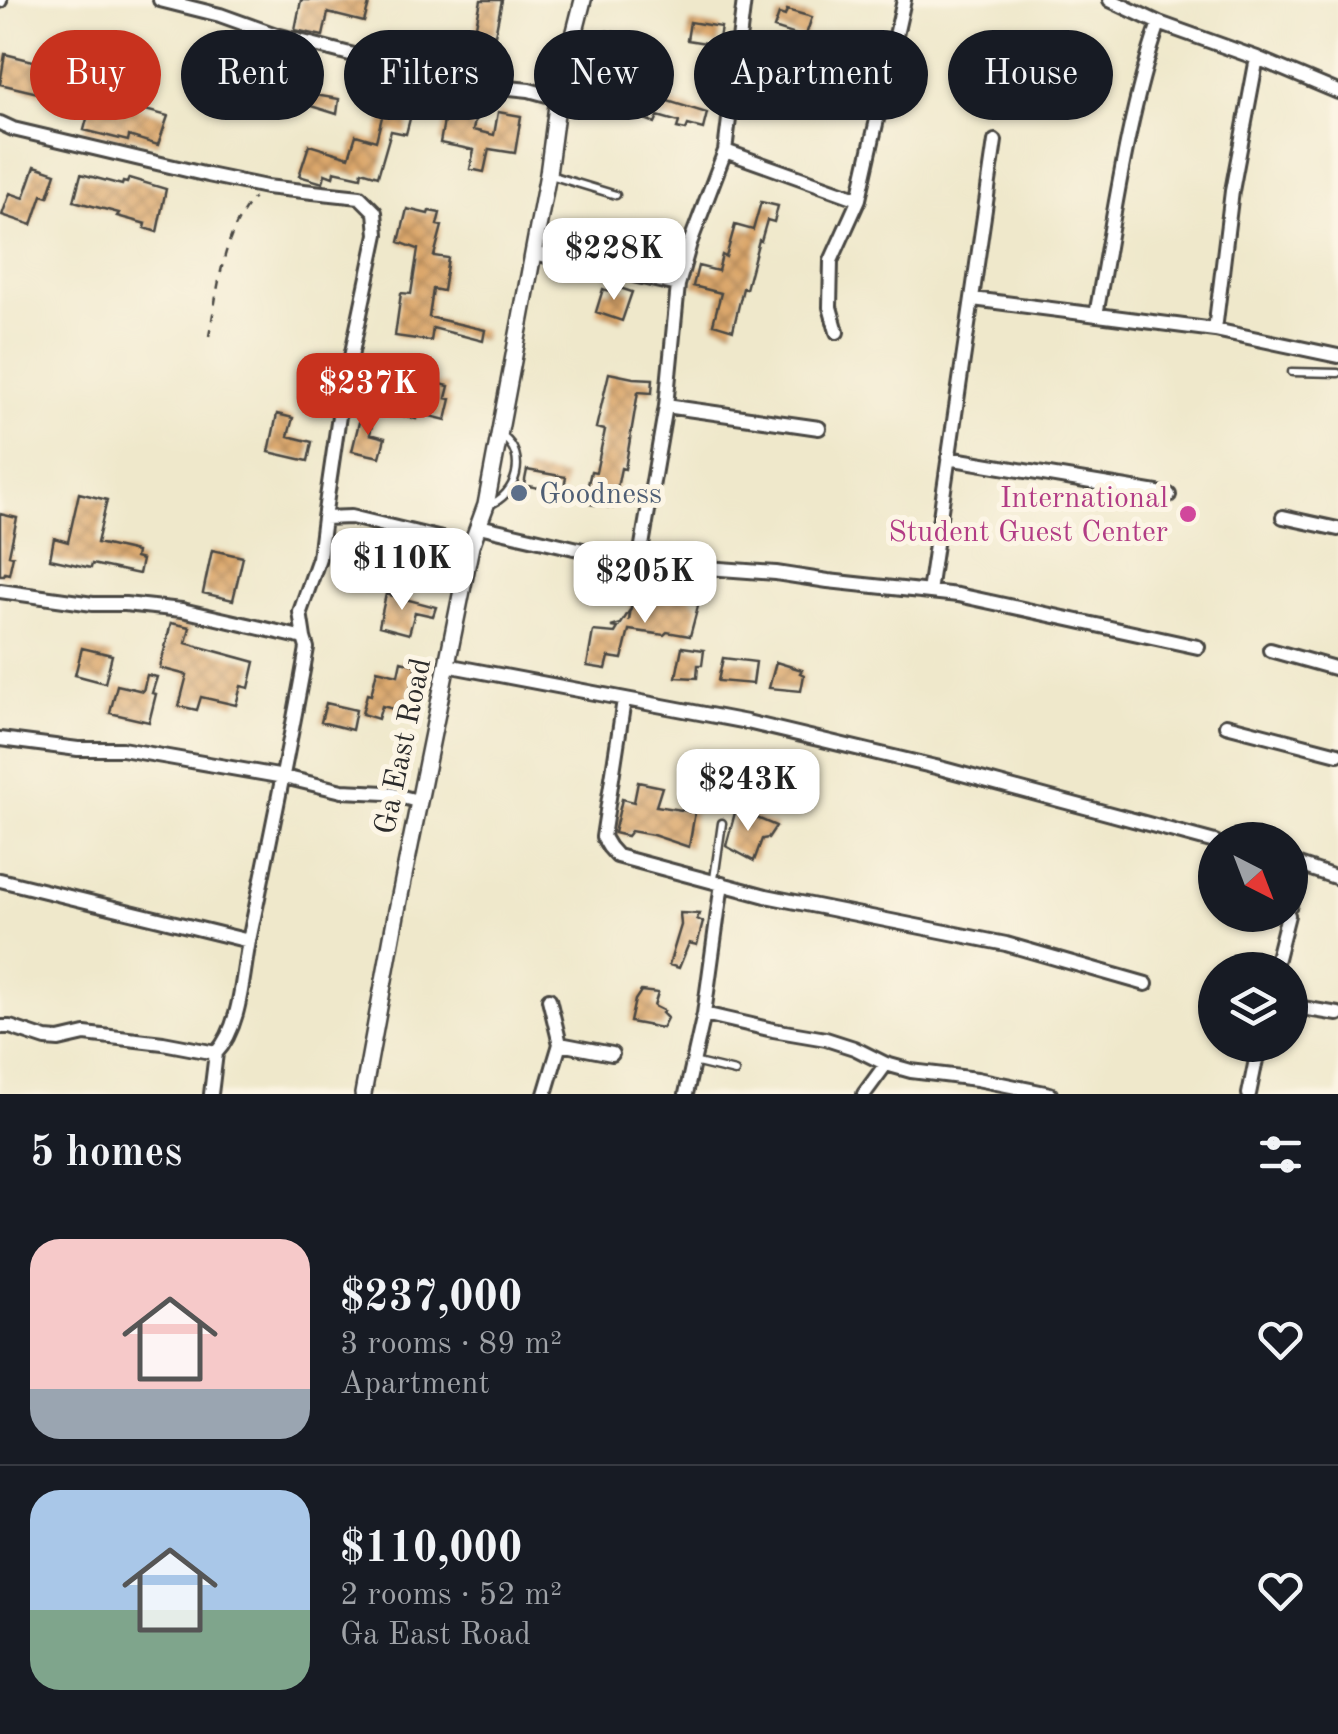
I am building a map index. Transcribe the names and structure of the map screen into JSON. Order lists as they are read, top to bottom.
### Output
{
  "streets": {
    "street": ["Ga East Road"]
  },
  "places": ["Goodness", "International Student Guest Center"],
  "north": "bottom right",
  "page": {
    "chip": [
      "Buy",
      "Rent",
      "Filters",
      "New",
      "Apartment",
      "House"
    ],
    "price": [
      "$228K",
      "$237K",
      "$110K",
      "$205K",
      "$243K"
    ],
    "heading": "5 homes",
    "list": [
      {
        "name": "$237,000",
        "note": "3 rooms · 89 m² · Apartment"
      },
      {
        "name": "$110,000",
        "note": "2 rooms · 52 m² · Ga East Road"
      }
    ]
  }
}
